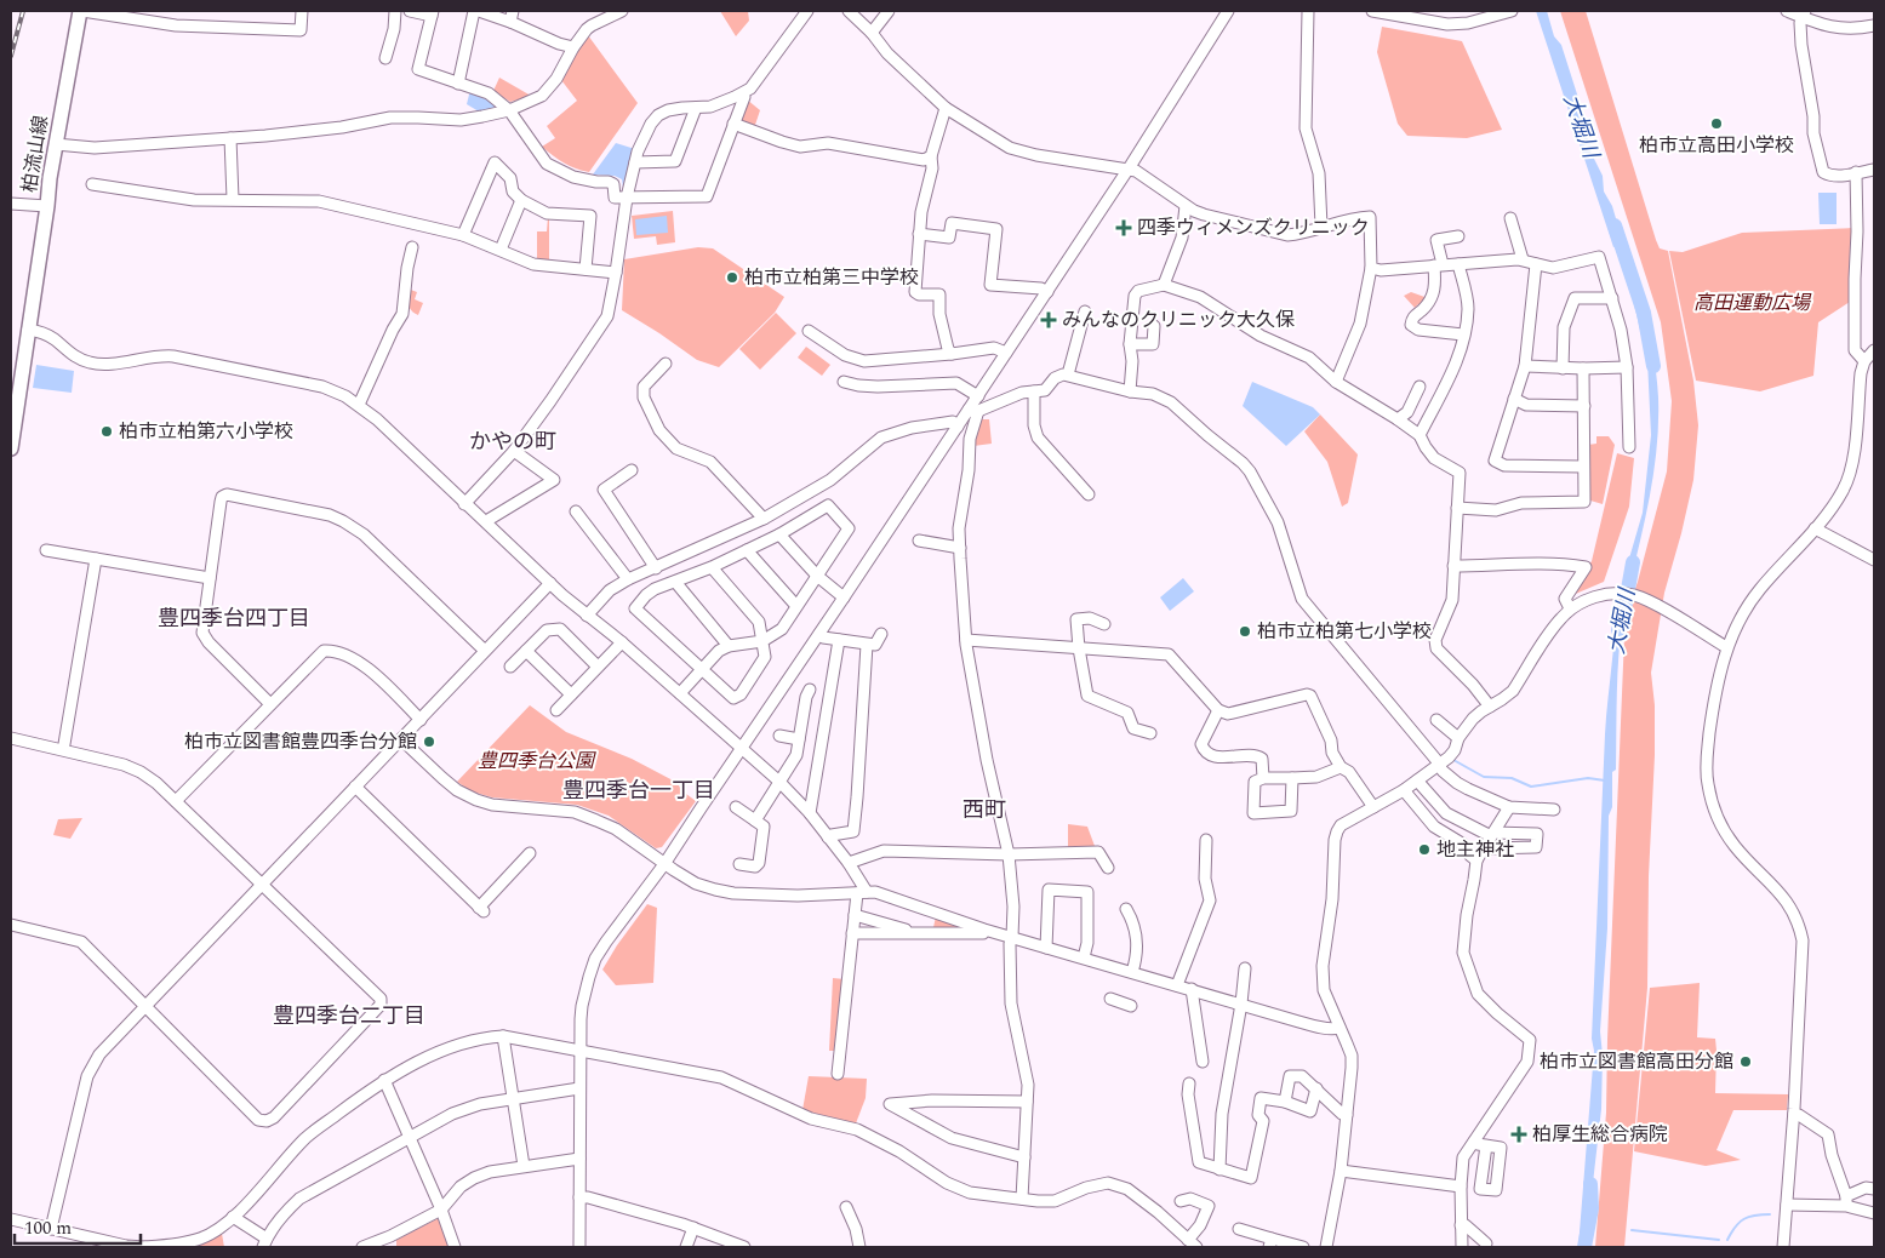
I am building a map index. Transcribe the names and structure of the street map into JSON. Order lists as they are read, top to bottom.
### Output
{
  "streets": {
    "main road": ["柏流山線"]
  },
  "districts": [
    "かやの町",
    "豊四季台四丁目",
    "豊四季台一丁目",
    "西町",
    "豊四季台二丁目"
  ],
  "water": ["大堀川"],
  "parks": ["高田運動広場", "豊四季台公園"],
  "places": {
    "other": [
      "柏市立高田小学校",
      "柏市立柏第三中学校",
      "柏市立柏第六小学校",
      "柏市立柏第七小学校",
      "柏市立図書館豊四季台分館",
      "地主神社",
      "柏市立図書館高田分館"
    ],
    "health": ["四季ウィメンズクリニック", "みんなのクリニック大久保", "柏厚生総合病院"]
  },
  "scale_bar": "100 m"
}
